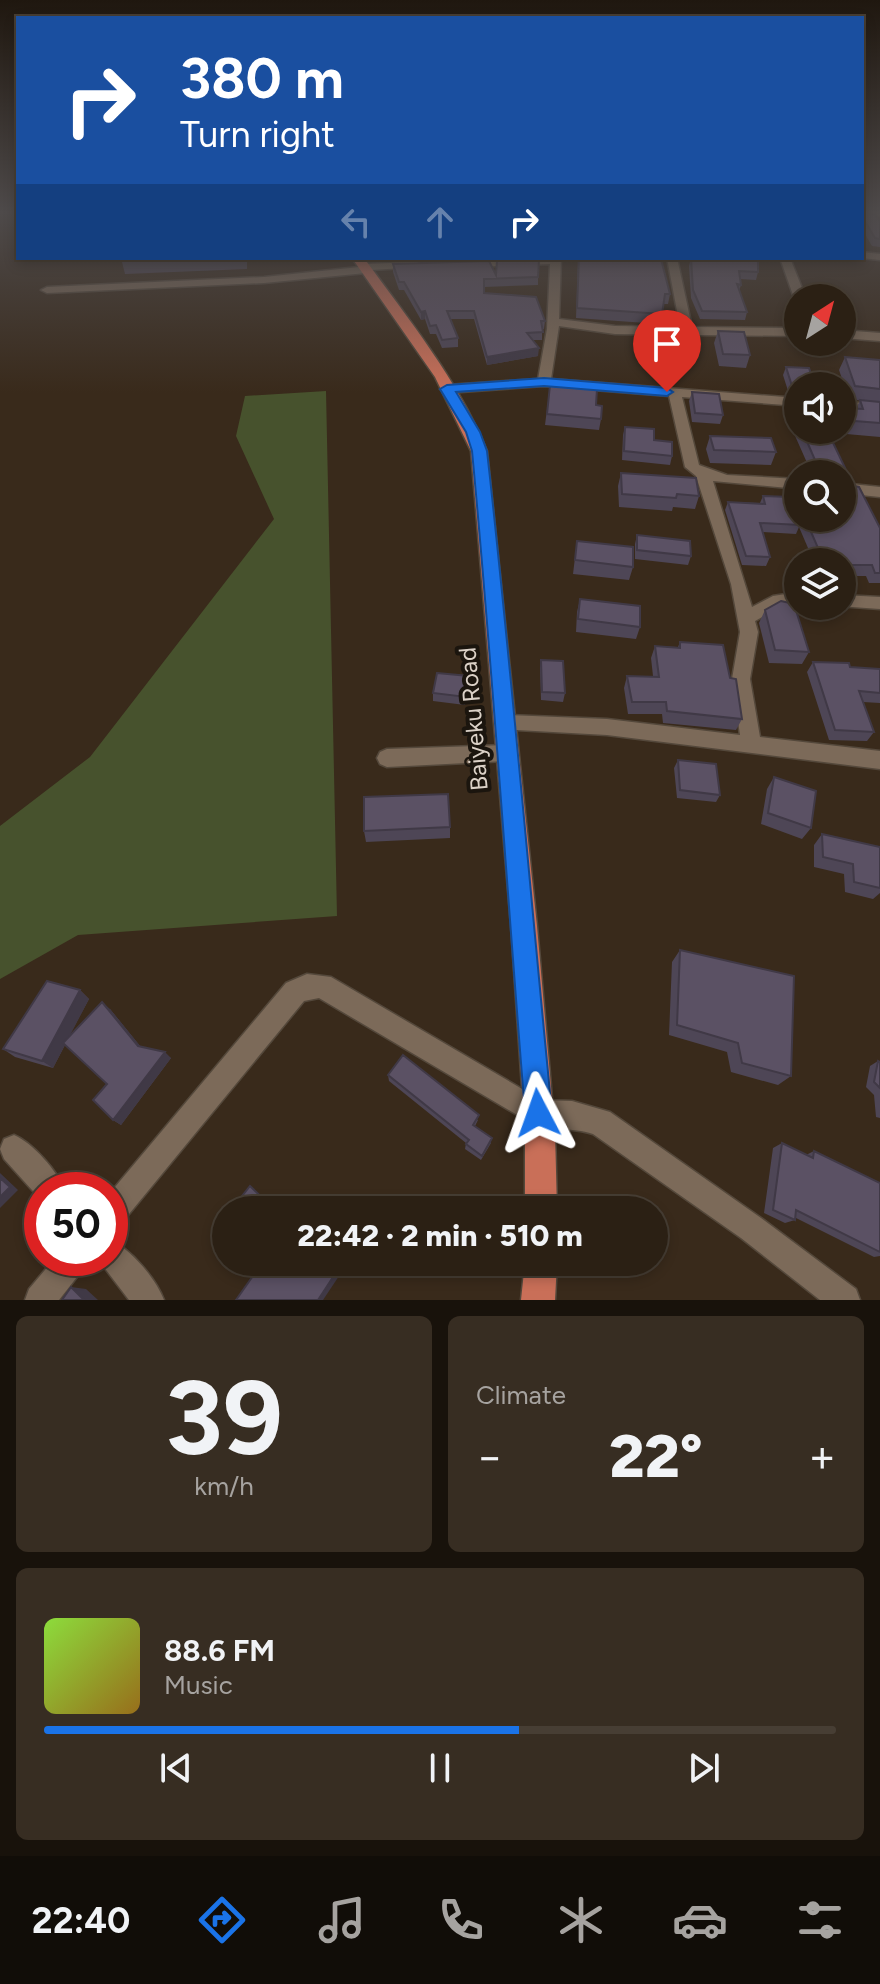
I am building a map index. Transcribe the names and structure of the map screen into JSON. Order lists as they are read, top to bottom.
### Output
{
  "streets": {
    "main road": ["Baiyeku Road"]
  },
  "north": "top right",
  "page": {
    "turn": ["380 m", "Turn right"],
    "limit": "50",
    "trip": "22:42 · 2 min · 510 m",
    "tile": [
      ["39", "km/h"],
      "Climate"
    ],
    "heat": ["−", "22°", "+"],
    "song": ["88.6 FM", "Music"],
    "tabs": "22:40"
  }
}
